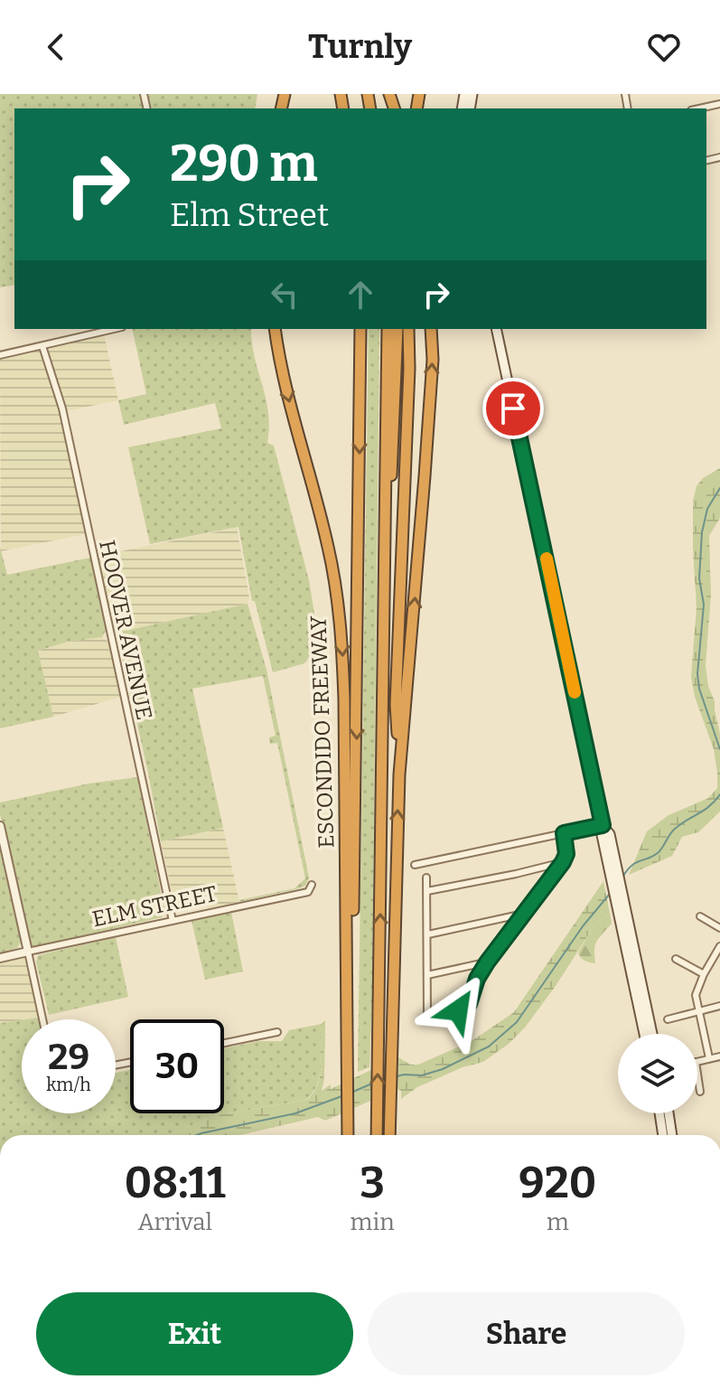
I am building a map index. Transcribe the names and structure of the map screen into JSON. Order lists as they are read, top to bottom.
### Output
{
  "streets": {
    "highway": ["ESCONDIDO FREEWAY"],
    "street": ["HOOVER AVENUE", "ELM STREET"]
  },
  "crossings": [
    ["HOOVER AVENUE", "ELM STREET"]
  ],
  "page": {
    "header": "Turnly",
    "turn": ["290 m", "Elm Street"],
    "speed": "29 km/h",
    "limit": "30",
    "eta": [
      "08:11",
      "Arrival",
      "3",
      "min",
      "920",
      "m"
    ],
    "buttons": ["Exit", "Share"]
  }
}
